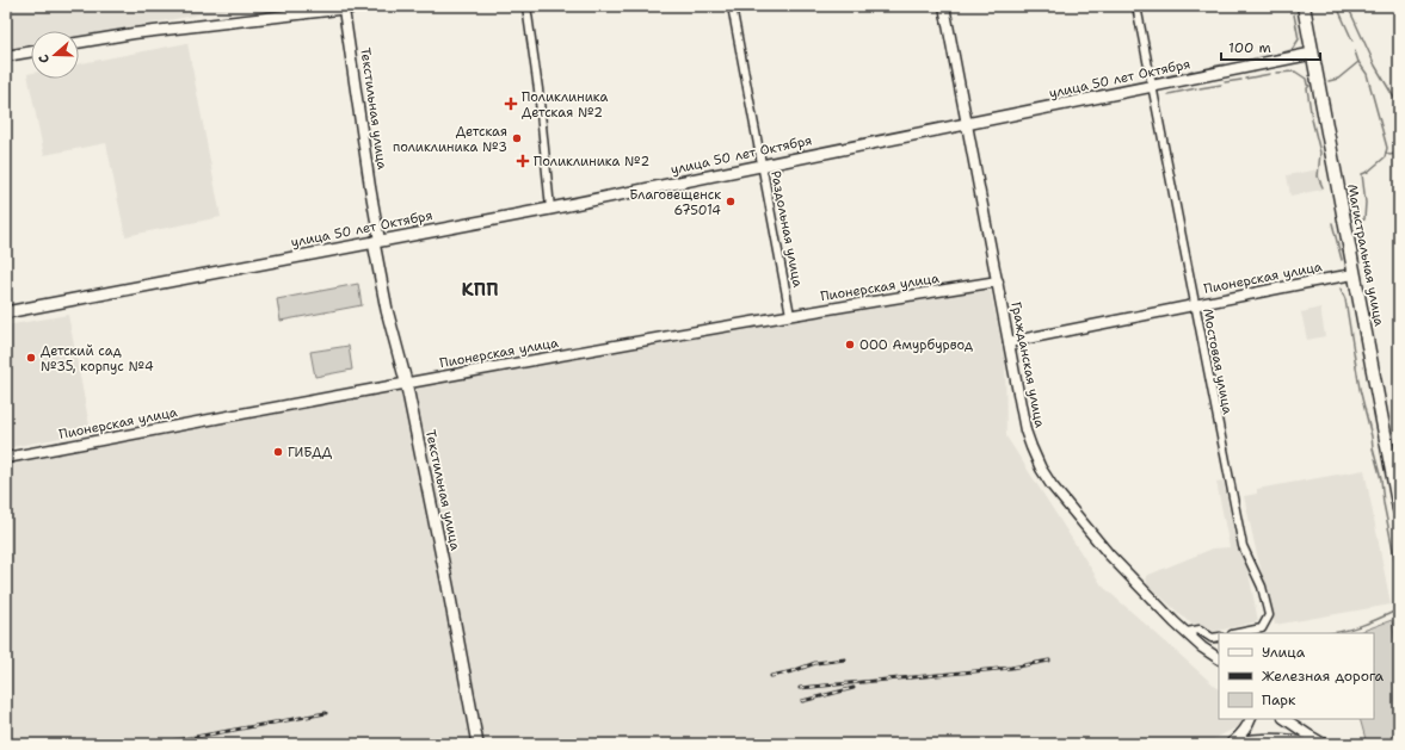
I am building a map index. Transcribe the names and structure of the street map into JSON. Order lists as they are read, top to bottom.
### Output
{
  "streets": {
    "main road": ["улица 50 лет Октября", "Текстильная улица", "Магистральная улица"],
    "street": [
      "Раздольная улица",
      "Пионерская улица",
      "Мостовая улица",
      "Гражданская улица"
    ]
  },
  "crossings": [
    ["улица 50 лет Октября", "Текстильная улица"],
    ["улица 50 лет Октября", "Раздольная улица"],
    ["улица 50 лет Октября", "Магистральная улица"],
    ["улица 50 лет Октября", "Мостовая улица"],
    ["улица 50 лет Октября", "Гражданская улица"],
    ["Текстильная улица", "Пионерская улица"],
    ["Раздольная улица", "Пионерская улица"],
    ["Магистральная улица", "Пионерская улица"],
    ["Пионерская улица", "Мостовая улица"],
    ["Пионерская улица", "Гражданская улица"]
  ],
  "districts": ["КПП"],
  "places": {
    "health": ["Поликлиника Детская №2", "Поликлиника №2"],
    "other": [
      "Детская поликлиника №3",
      "Благовещенск 675014",
      "ООО Амурбурвод",
      "Детский сад №35, корпус №4",
      "ГИБДД"
    ]
  },
  "legend": ["Улица", "Железная дорога", "Парк"],
  "scale_bar": "100 m",
  "north": "left"
}
